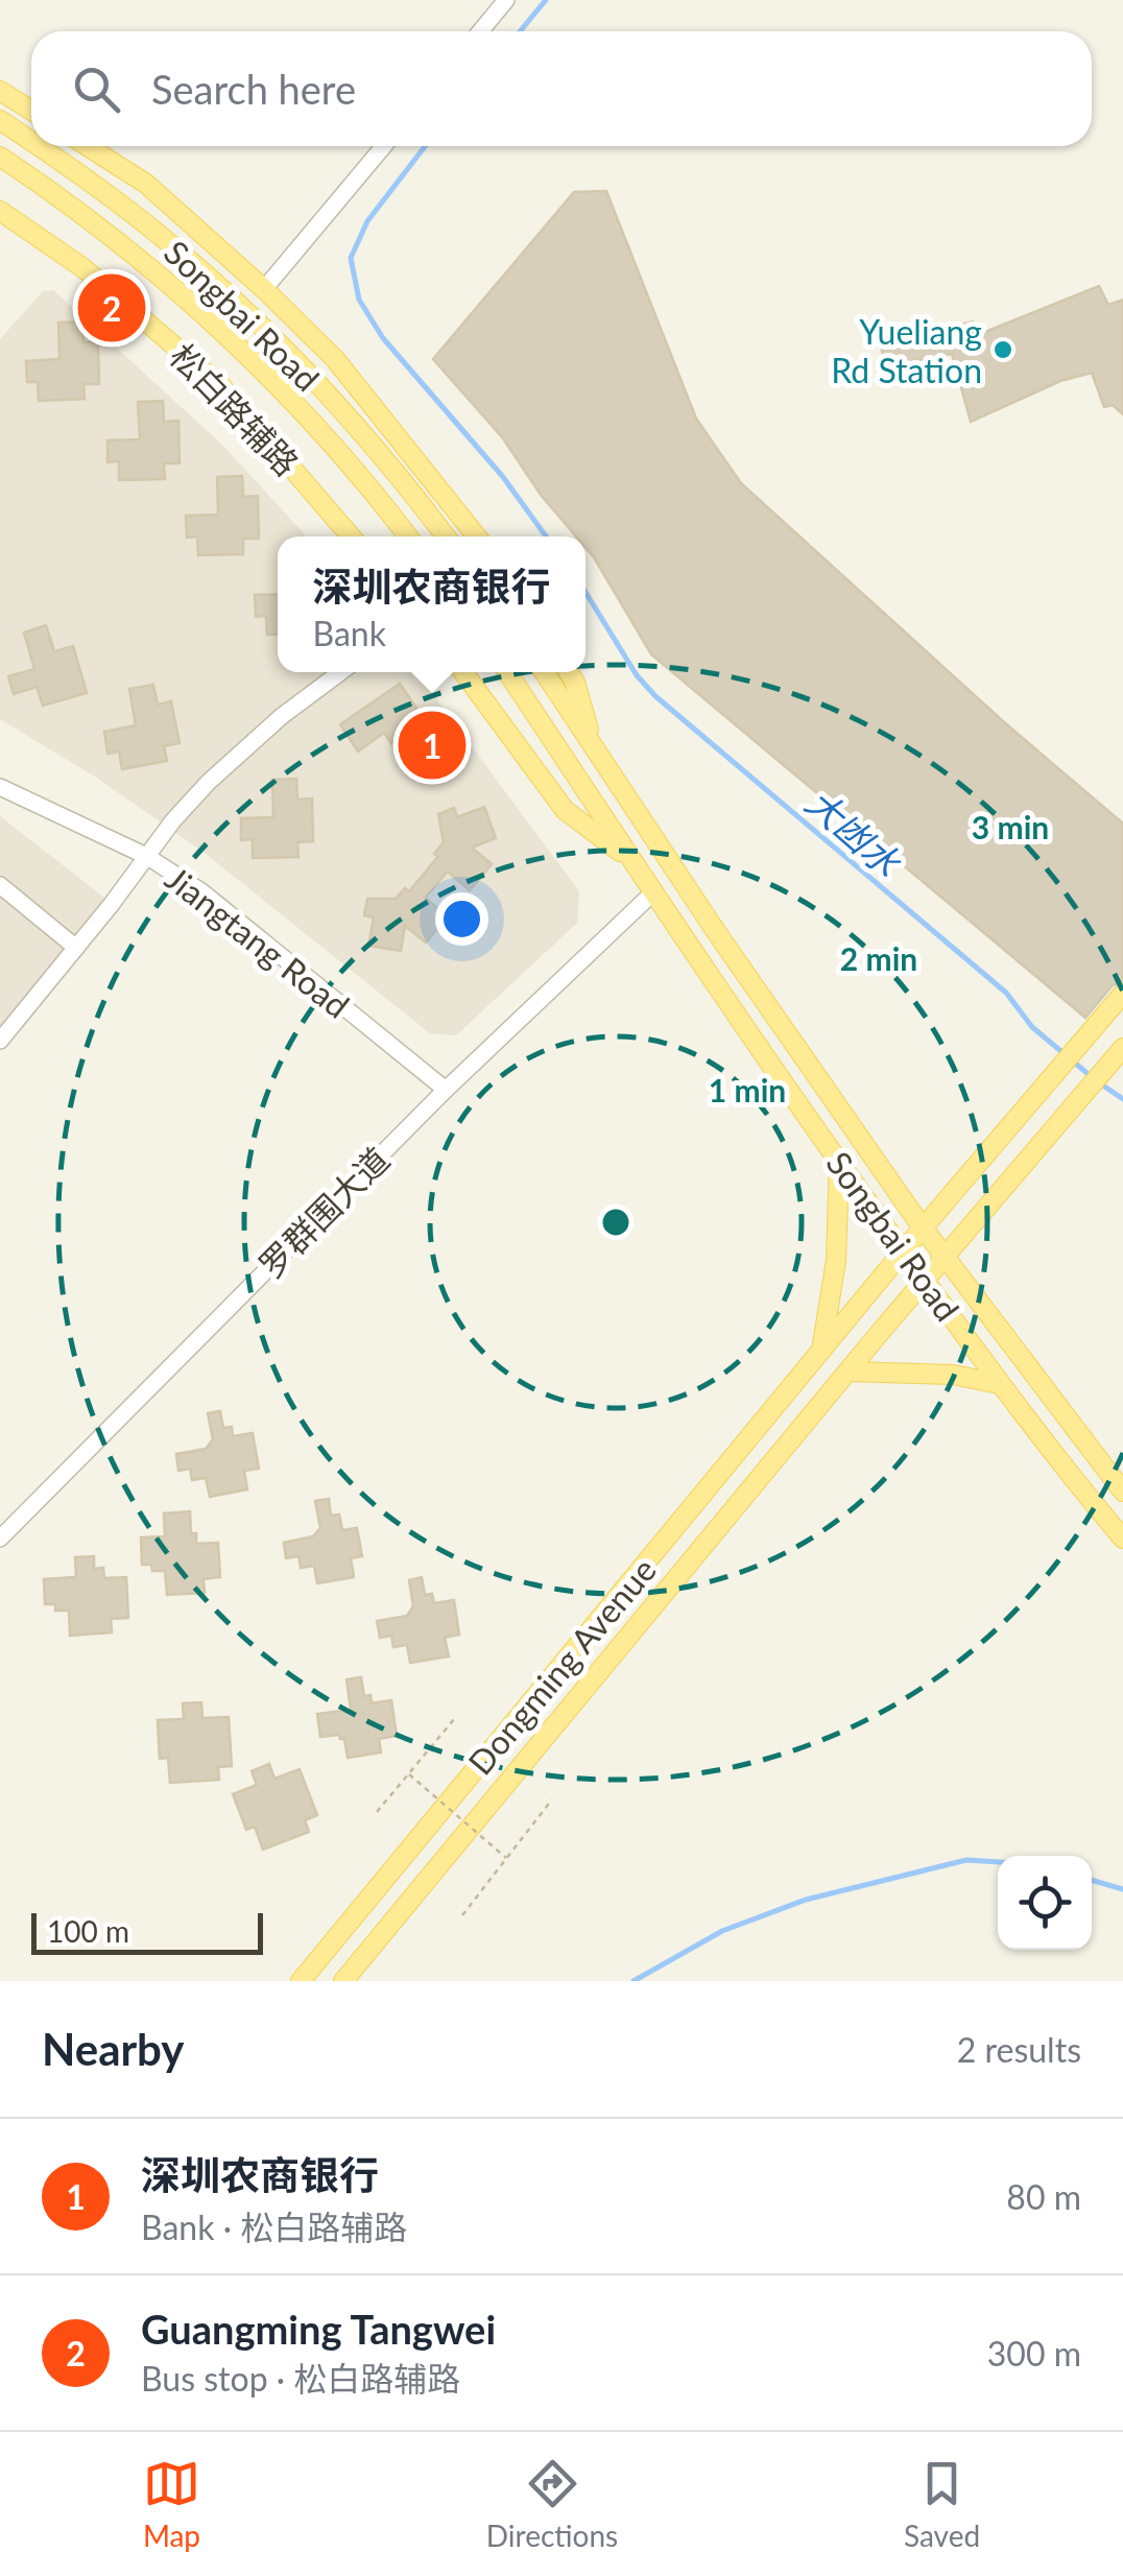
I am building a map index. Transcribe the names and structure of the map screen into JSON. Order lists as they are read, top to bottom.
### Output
{
  "streets": {
    "main road": ["Songbai Road", "松白路辅路", "Dongming Avenue"],
    "street": ["Jiangtang Road", "罗群围大道"]
  },
  "crossings": [
    ["Songbai Road", "罗群围大道"],
    ["Songbai Road", "Dongming Avenue"],
    ["Jiangtang Road", "罗群围大道"]
  ],
  "water": ["大凼水"],
  "places": ["Yueliang Rd Station"],
  "scale_bar": "100 m",
  "page": {
    "search": "Search here",
    "pins": ["2", "1"],
    "popup": ["深圳农商银行", "Bank"],
    "scale": "100 m",
    "heading": ["Nearby", "2 results"],
    "list": [
      {
        "mark": "1",
        "name": "深圳农商银行",
        "note": "Bank · 松白路辅路",
        "value": "80 m"
      },
      {
        "mark": "2",
        "name": "Guangming Tangwei",
        "note": "Bus stop · 松白路辅路",
        "value": "300 m"
      }
    ],
    "nav": ["Map", "Directions", "Saved"]
  },
  "rings": ["3 min", "2 min", "1 min"]
}
